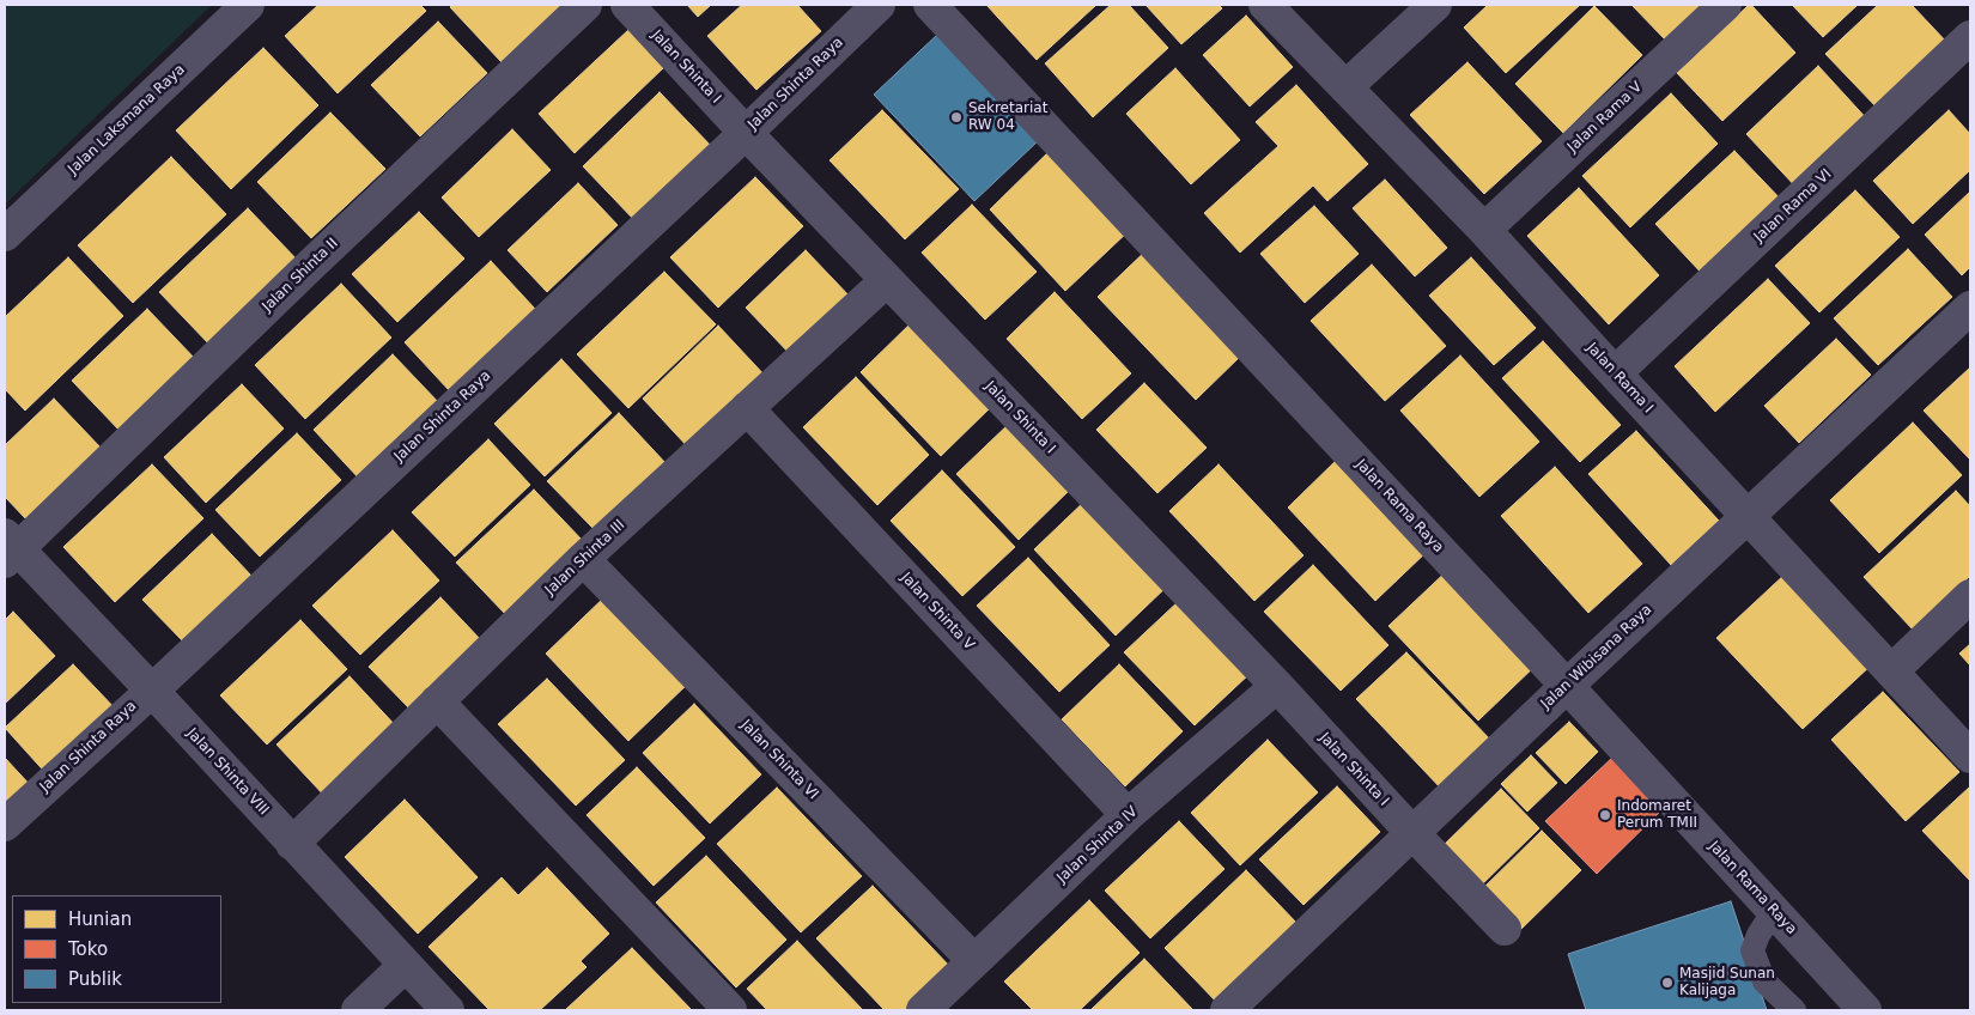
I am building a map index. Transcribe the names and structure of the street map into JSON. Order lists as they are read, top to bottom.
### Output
{
  "streets": {
    "street": [
      "Jalan Shinta I",
      "Jalan Shinta Raya",
      "Jalan Rama V",
      "Jalan Laksmana Raya",
      "Jalan Rama VI",
      "Jalan Shinta II",
      "Jalan Rama I",
      "Jalan Rama Raya",
      "Jalan Shinta III",
      "Jalan Shinta V",
      "Jalan Wibisana Raya",
      "Jalan Shinta VI",
      "Jalan Shinta VIII",
      "Jalan Shinta IV"
    ]
  },
  "crossings": [
    ["Jalan Shinta I", "Jalan Shinta Raya"],
    ["Jalan Shinta I", "Jalan Shinta III"],
    ["Jalan Shinta I", "Jalan Wibisana Raya"],
    ["Jalan Shinta I", "Jalan Shinta IV"],
    ["Jalan Shinta Raya", "Jalan Shinta VIII"],
    ["Jalan Rama V", "Jalan Rama I"],
    ["Jalan Rama VI", "Jalan Rama I"],
    ["Jalan Shinta II", "Jalan Shinta VIII"],
    ["Jalan Rama I", "Jalan Wibisana Raya"],
    ["Jalan Rama Raya", "Jalan Wibisana Raya"],
    ["Jalan Shinta III", "Jalan Shinta V"],
    ["Jalan Shinta III", "Jalan Shinta VI"],
    ["Jalan Shinta III", "Jalan Shinta VIII"],
    ["Jalan Shinta V", "Jalan Shinta IV"],
    ["Jalan Shinta VI", "Jalan Shinta IV"]
  ],
  "places": ["Sekretariat RW 04", "Indomaret Perum TMII", "Masjid Sunan Kalijaga"],
  "legend": ["Hunian", "Toko", "Publik"]
}
